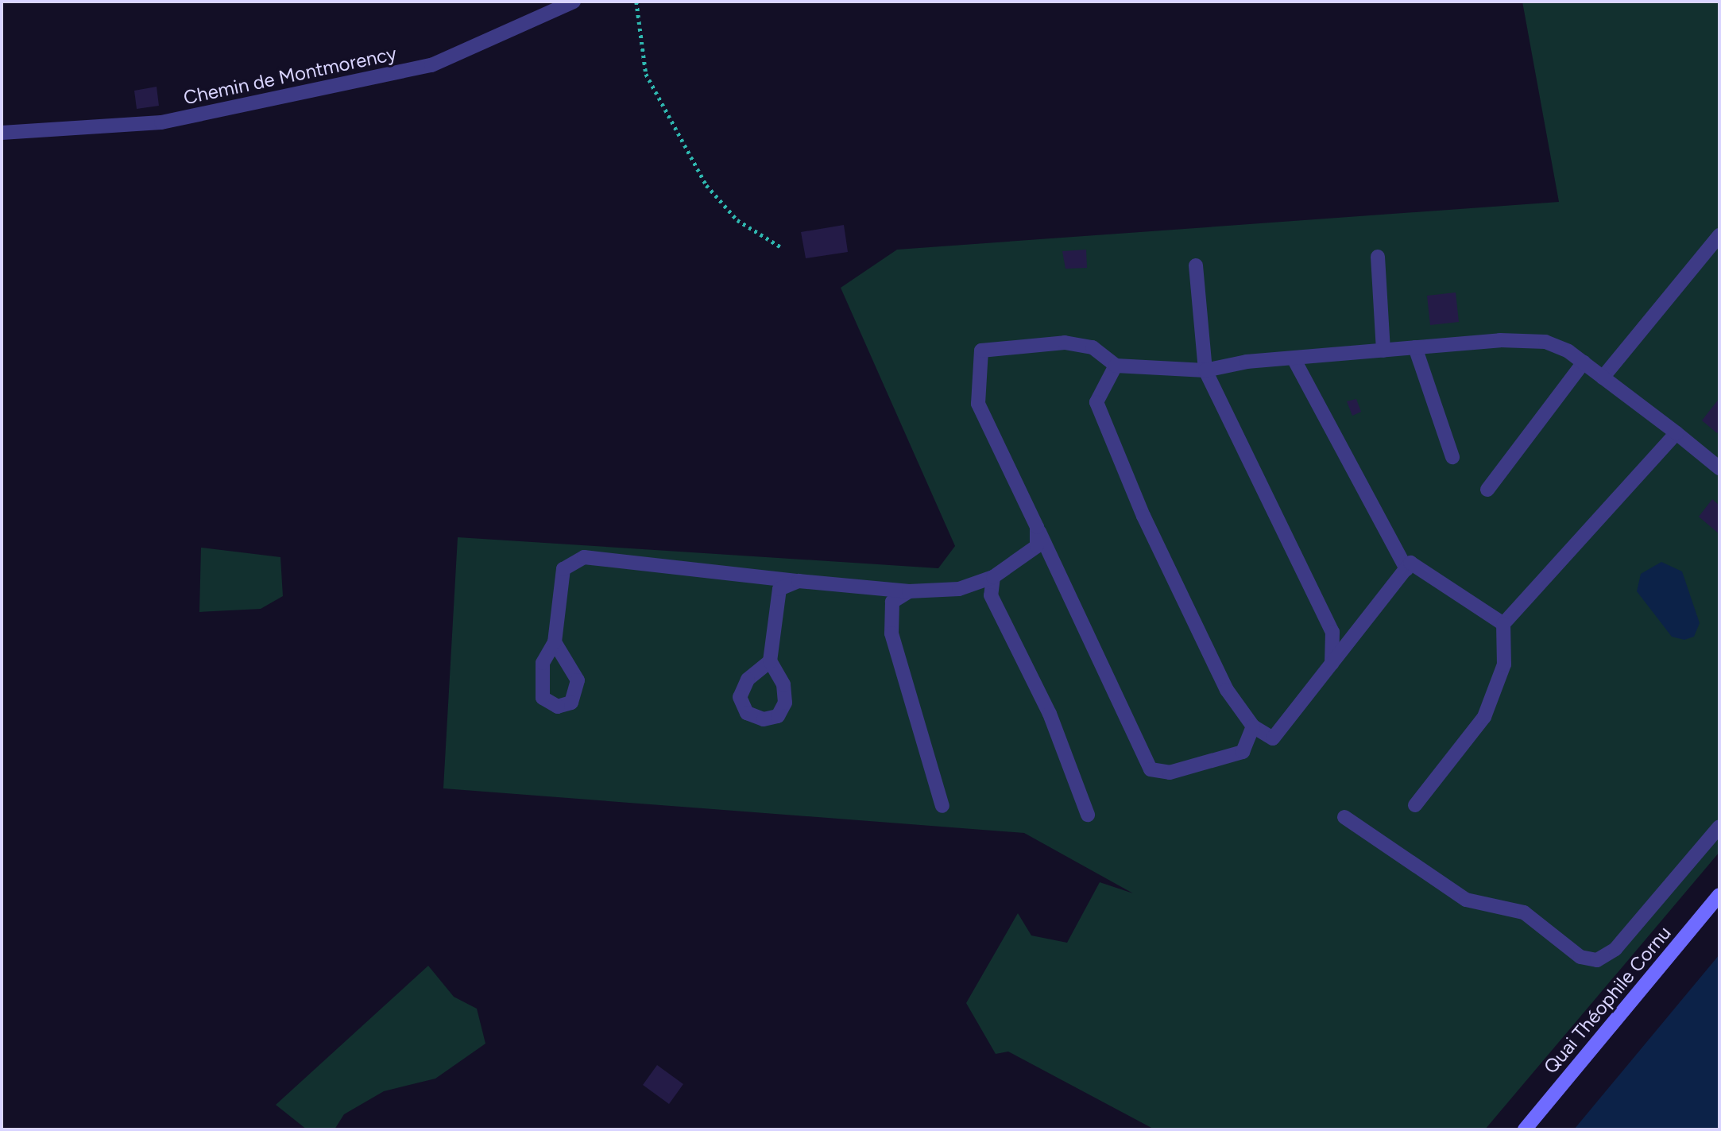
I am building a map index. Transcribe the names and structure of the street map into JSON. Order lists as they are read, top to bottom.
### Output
{
  "streets": {
    "main road": ["Quai Théophile Cornu"],
    "street": ["Chemin de Montmorency"]
  }
}
